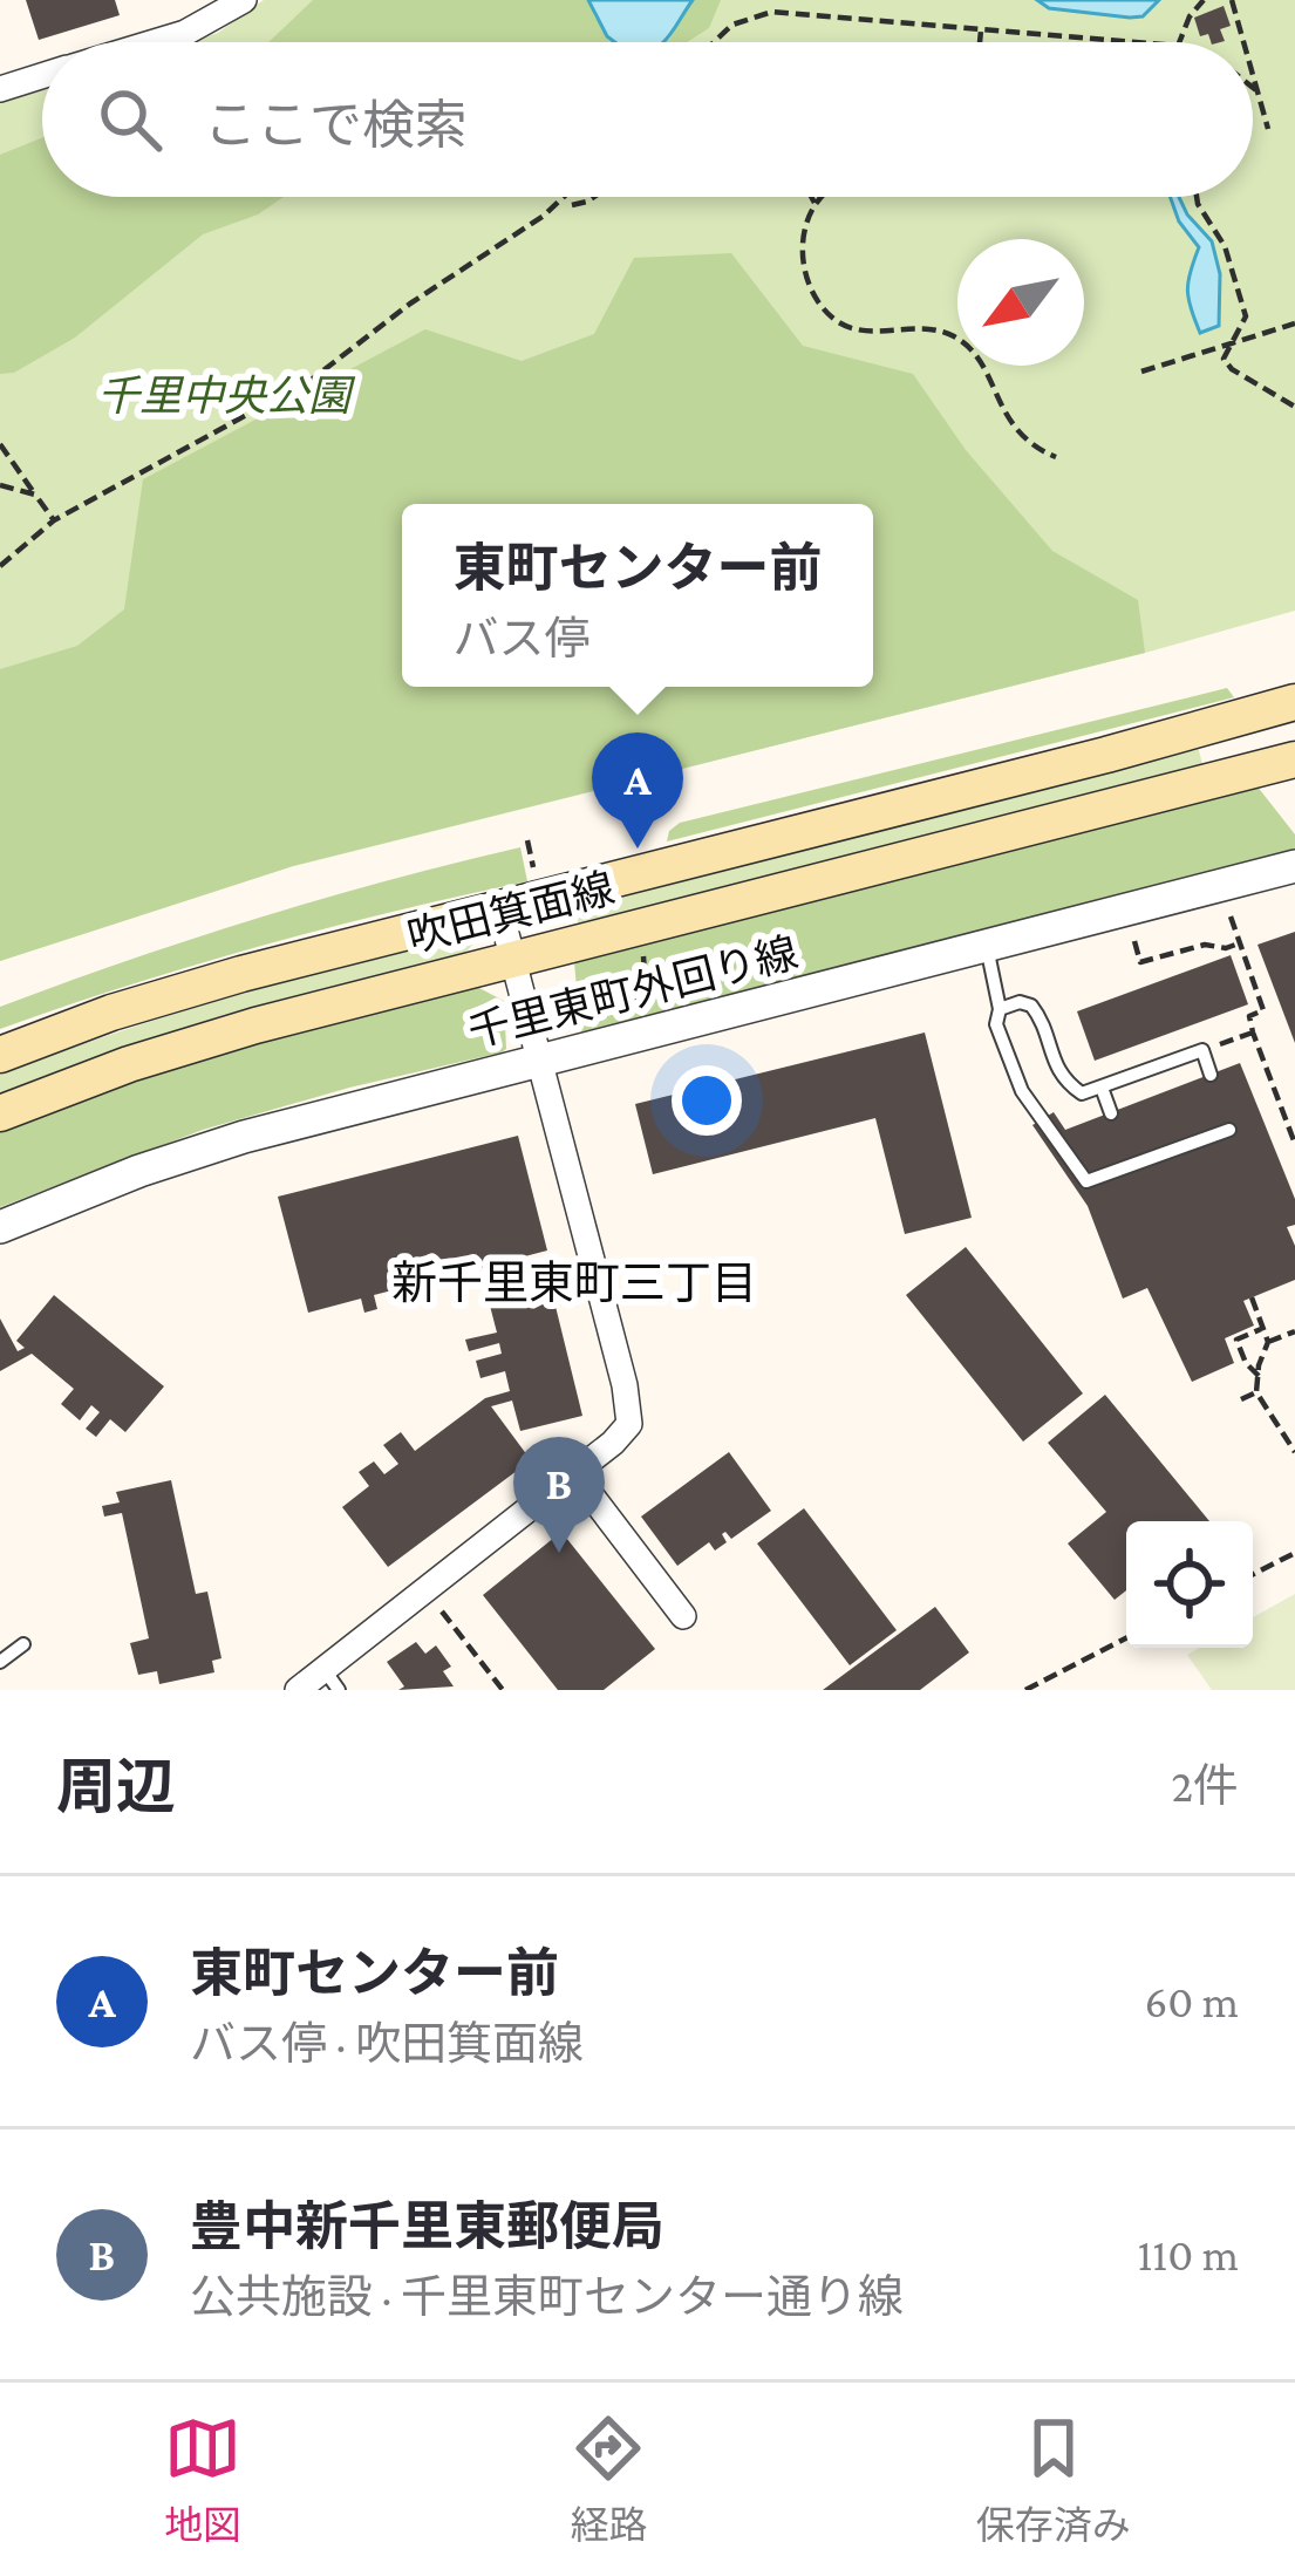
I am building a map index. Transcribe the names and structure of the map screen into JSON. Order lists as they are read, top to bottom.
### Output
{
  "streets": {
    "main road": ["吹田箕面線"],
    "street": ["千里東町外回り線"]
  },
  "districts": ["新千里東町三丁目"],
  "parks": ["千里中央公園"],
  "north": "bottom left",
  "page": {
    "search": "ここで検索",
    "popup": ["東町センター前", "バス停"],
    "pins": ["A", "B"],
    "heading": ["周辺", "2件"],
    "list": [
      {
        "mark": "A",
        "name": "東町センター前",
        "note": "バス停 · 吹田箕面線",
        "value": "60 m"
      },
      {
        "mark": "B",
        "name": "豊中新千里東郵便局",
        "note": "公共施設 · 千里東町センター通り線",
        "value": "110 m"
      }
    ],
    "nav": ["地図", "経路", "保存済み"]
  }
}
